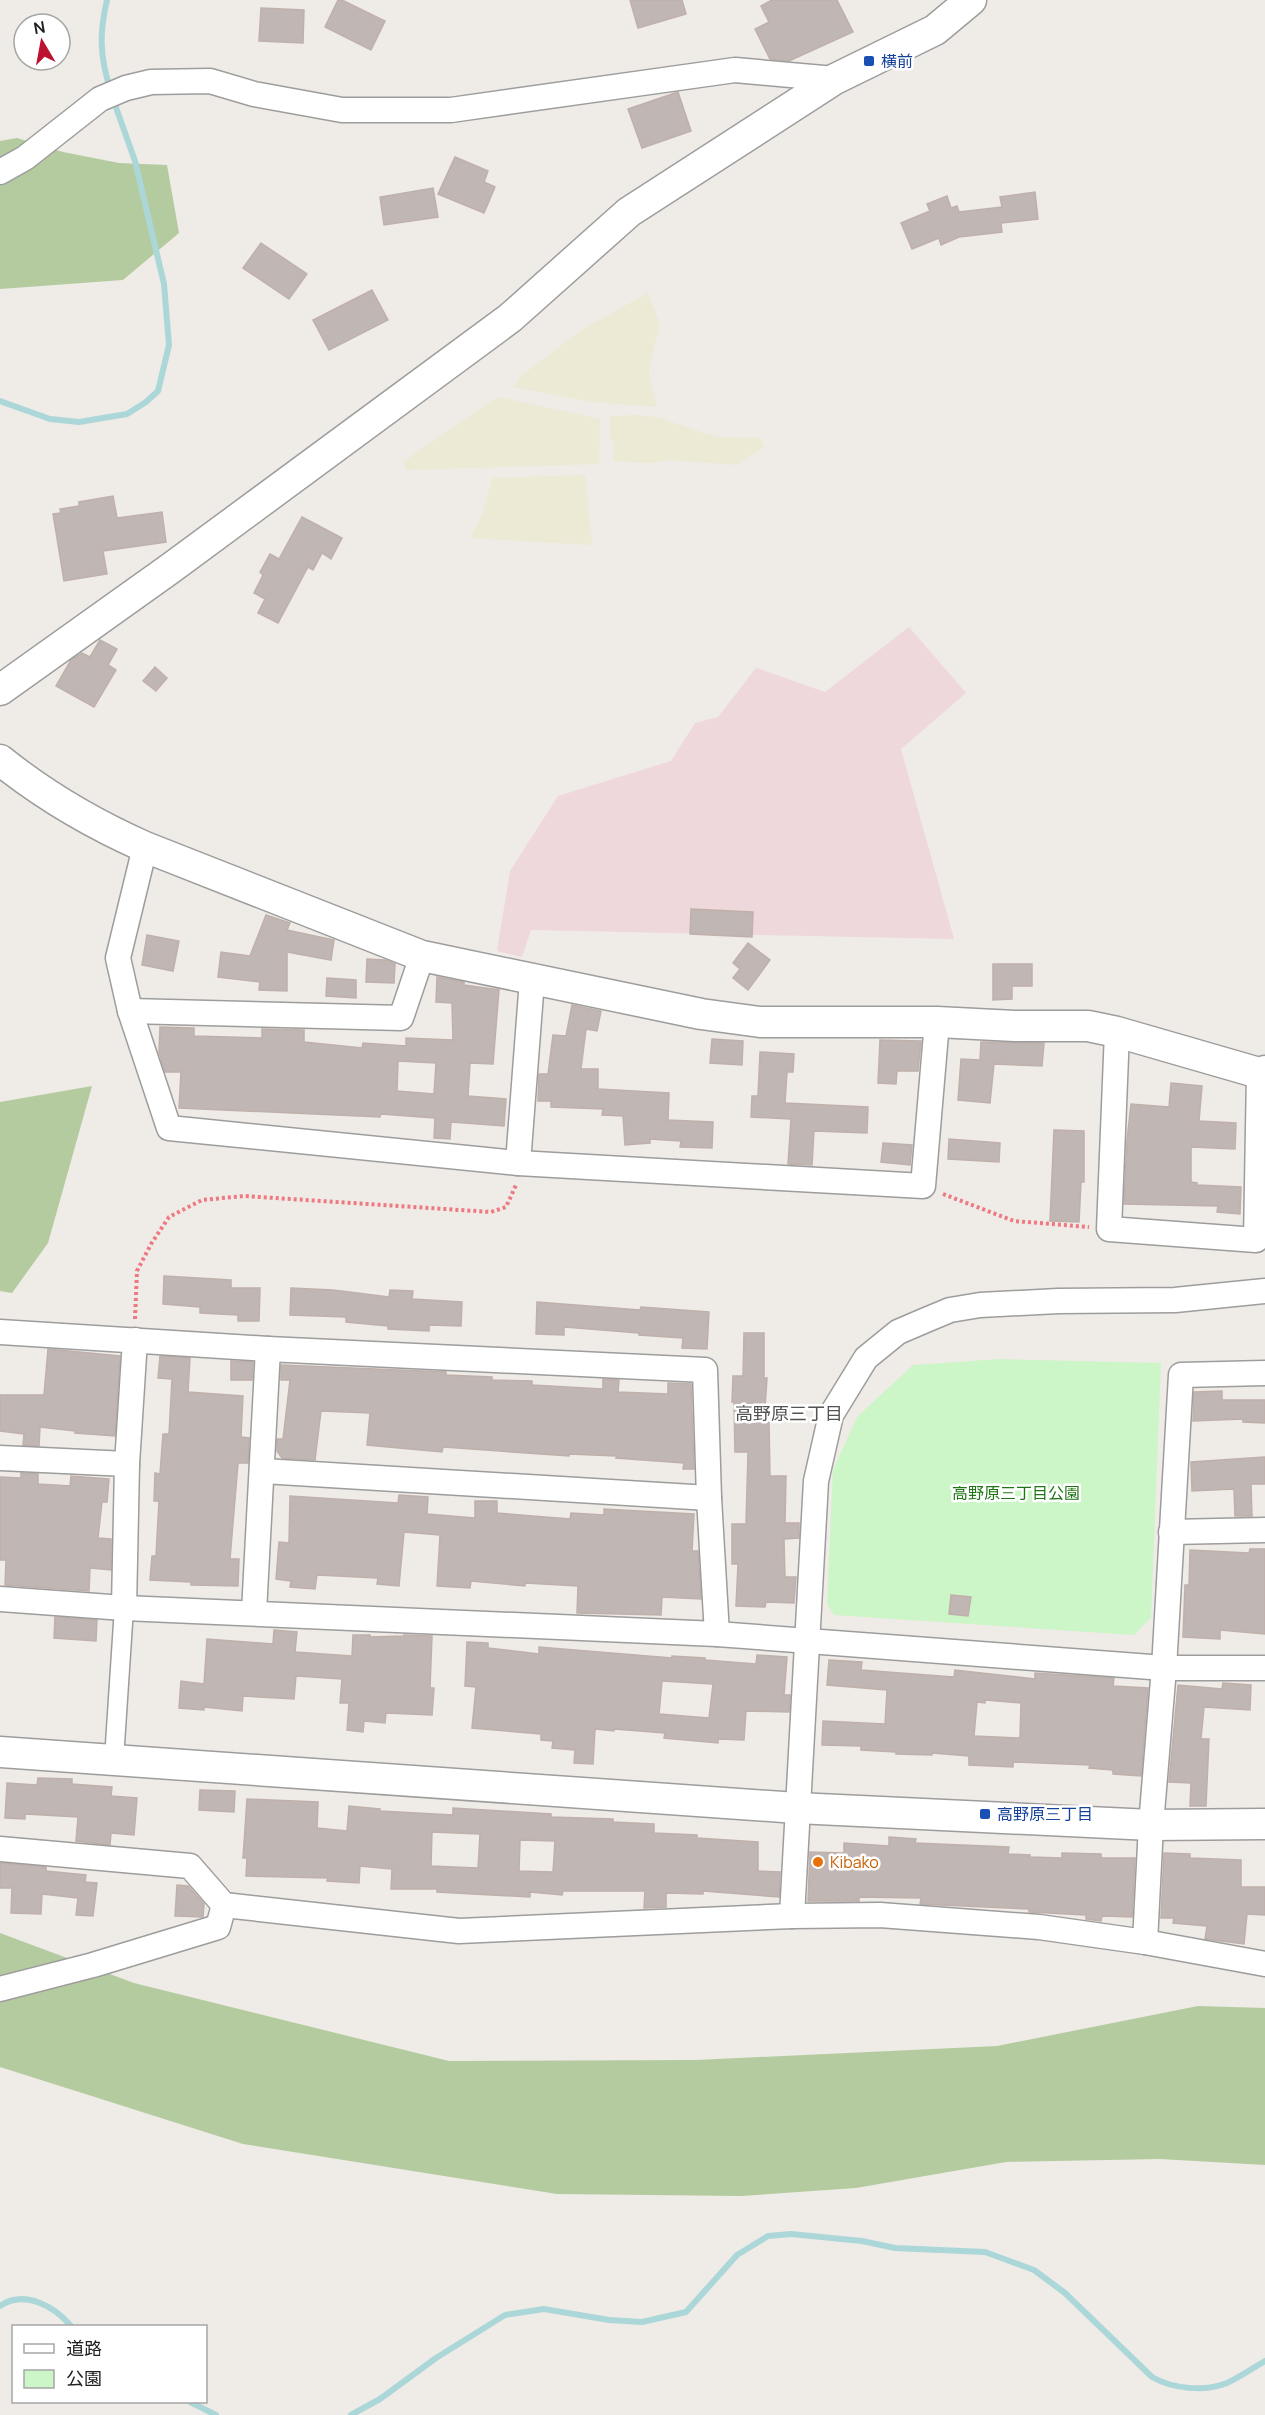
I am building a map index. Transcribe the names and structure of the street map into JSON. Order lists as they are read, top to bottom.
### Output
{
  "districts": ["高野原三丁目"],
  "parks": ["高野原三丁目公園"],
  "places": {
    "transit": ["横前", "高野原三丁目"],
    "other": ["Kibako"]
  },
  "legend": ["道路", "公園"],
  "north": "top"
}
